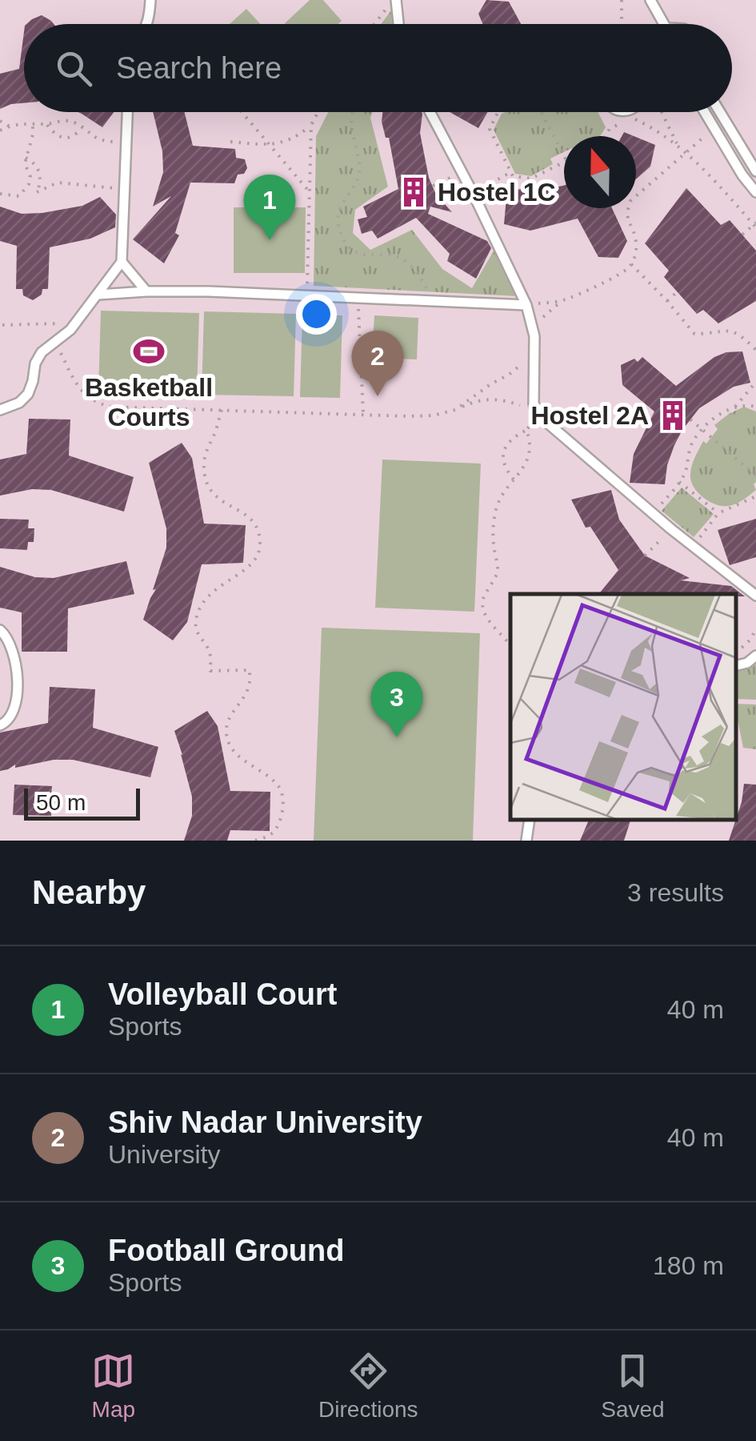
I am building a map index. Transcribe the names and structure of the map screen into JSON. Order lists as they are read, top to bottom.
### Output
{
  "places": {
    "building": ["Hostel 1C", "Hostel 2A"],
    "sports": ["Basketball Courts"]
  },
  "scale_bar": "50 m",
  "north": "top",
  "page": {
    "search": "Search here",
    "pins": ["1", "2", "3"],
    "scale": "50 m",
    "heading": ["Nearby", "3 results"],
    "list": [
      {
        "mark": "1",
        "name": "Volleyball Court",
        "note": "Sports",
        "value": "40 m"
      },
      {
        "mark": "2",
        "name": "Shiv Nadar University",
        "note": "University",
        "value": "40 m"
      },
      {
        "mark": "3",
        "name": "Football Ground",
        "note": "Sports",
        "value": "180 m"
      }
    ],
    "nav": ["Map", "Directions", "Saved"]
  }
}
